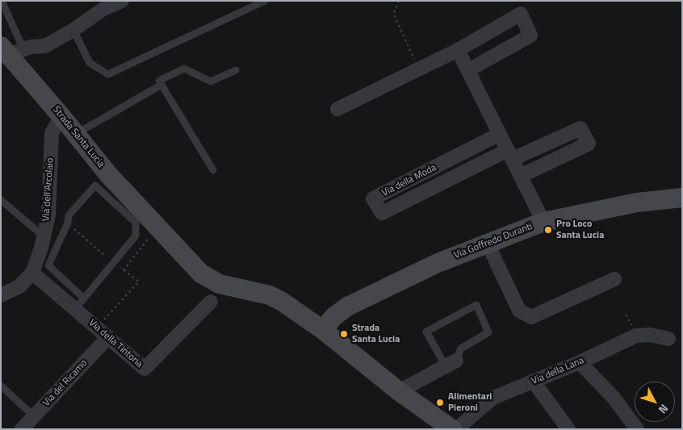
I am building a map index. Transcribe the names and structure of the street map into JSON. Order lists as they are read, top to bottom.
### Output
{
  "streets": {
    "street": [
      "Strada Santa Lucia",
      "Via della Moda",
      "Via dell'Arcolaio",
      "Via Goffredo Duranti",
      "Via della Tintoria",
      "Via della Lana",
      "Via del Ricamo"
    ]
  },
  "crossings": [
    ["Strada Santa Lucia", "Via dell'Arcolaio"],
    ["Strada Santa Lucia", "Via Goffredo Duranti"],
    ["Strada Santa Lucia", "Via della Lana"],
    ["Via dell'Arcolaio", "Via della Tintoria"],
    ["Via della Tintoria", "Via del Ricamo"]
  ],
  "places": ["Pro Loco Santa Lucia", "Strada Santa Lucia", "Alimentari Pieroni"],
  "north": "bottom right"
}
